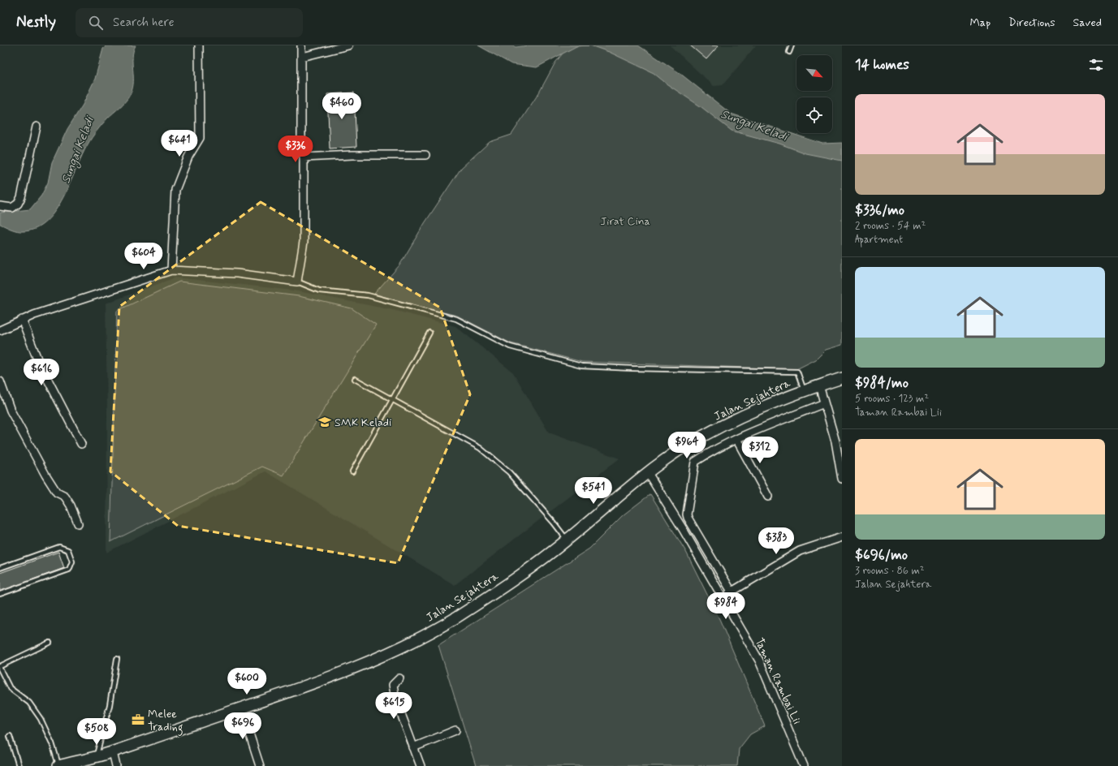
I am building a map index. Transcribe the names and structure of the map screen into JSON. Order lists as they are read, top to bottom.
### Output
{
  "streets": {
    "street": ["Jalan Sejahtera", "Taman Rambai Lii"]
  },
  "crossings": [
    ["Jalan Sejahtera", "Taman Rambai Lii"]
  ],
  "water": ["Sungai Keladi"],
  "parks": ["Jirat Cina"],
  "places": {
    "school or university": ["SMK Keladi"],
    "office": ["Melee Trading"]
  },
  "north": "bottom right",
  "page": {
    "header": "Nestly",
    "search": "Search here",
    "nav": ["Map", "Directions", "Saved"],
    "heading": "14 homes",
    "list": [
      {
        "name": "$336/mo",
        "note": "2 rooms · 54 m² · Apartment"
      },
      {
        "name": "$984/mo",
        "note": "5 rooms · 123 m² · Taman Rambai Lii"
      },
      {
        "name": "$696/mo",
        "note": "3 rooms · 86 m² · Jalan Sejahtera"
      }
    ],
    "price": [
      "$460",
      "$641",
      "$336",
      "$604",
      "$616",
      "$964",
      "$312",
      "$541",
      "$383",
      "$984",
      "$600",
      "$615",
      "$696",
      "$508"
    ]
  }
}
